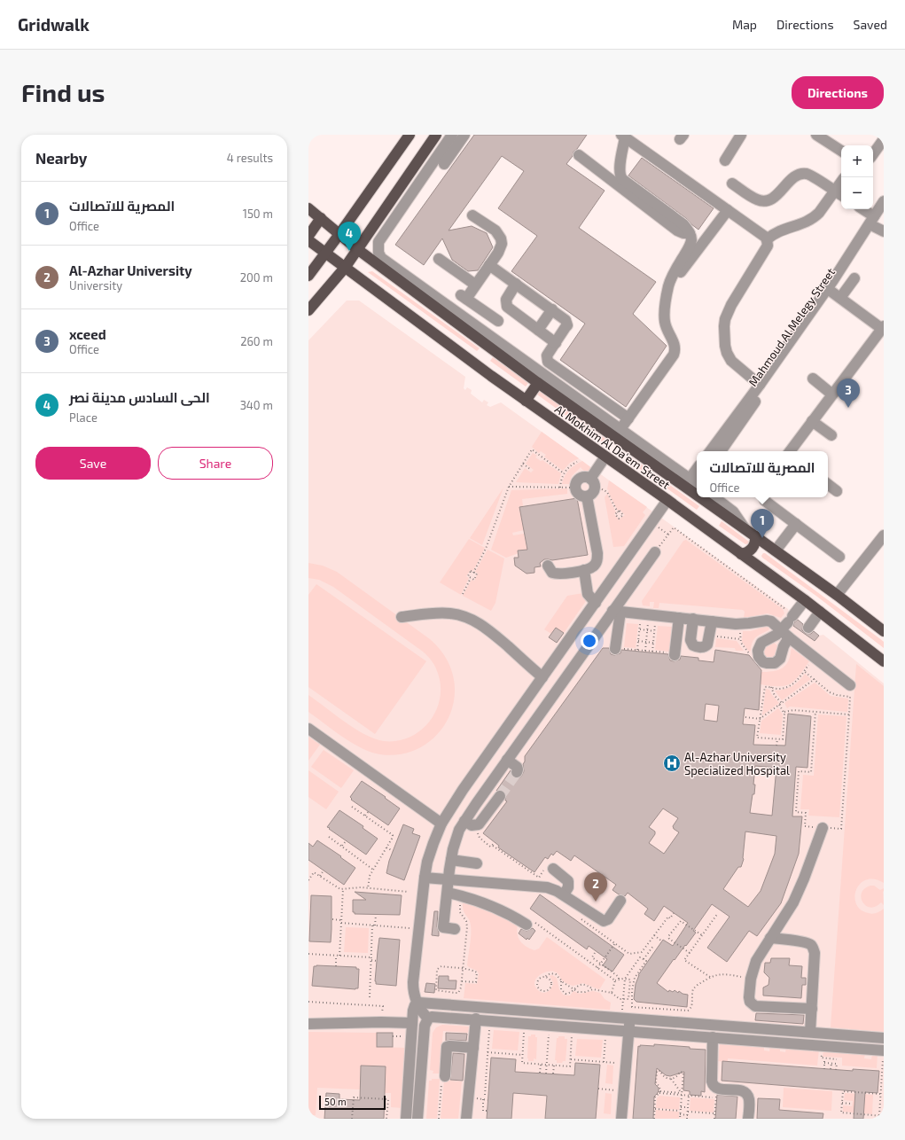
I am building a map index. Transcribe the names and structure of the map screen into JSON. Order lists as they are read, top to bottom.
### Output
{
  "streets": {
    "main road": ["Al Mokhim Al Da'em Street"],
    "street": ["Mahmoud Al Melegy Street"]
  },
  "places": {
    "hospital": ["Al-Azhar University Specialized Hospital"]
  },
  "scale_bar": "50 m",
  "page": {
    "header": "Gridwalk",
    "nav": ["Map", "Directions", "Saved"],
    "buttons": [
      "Directions",
      ["Save", "Share"]
    ],
    "title": "Find us",
    "heading": ["Nearby", "4 results"],
    "map_buttons": ["+", "−"],
    "list": [
      {
        "mark": "1",
        "name": "المصرية للاتصالات",
        "note": "Office",
        "value": "150 m"
      },
      {
        "mark": "2",
        "name": "Al-Azhar University",
        "note": "University",
        "value": "200 m"
      },
      {
        "mark": "3",
        "name": "xceed",
        "note": "Office",
        "value": "260 m"
      },
      {
        "mark": "4",
        "name": "الحى السادس مدينة نصر",
        "note": "Place",
        "value": "340 m"
      }
    ],
    "pins": [
      "4",
      "3",
      "1",
      "2"
    ],
    "popup": ["المصرية للاتصالات", "Office"],
    "scale": "50 m"
  }
}
